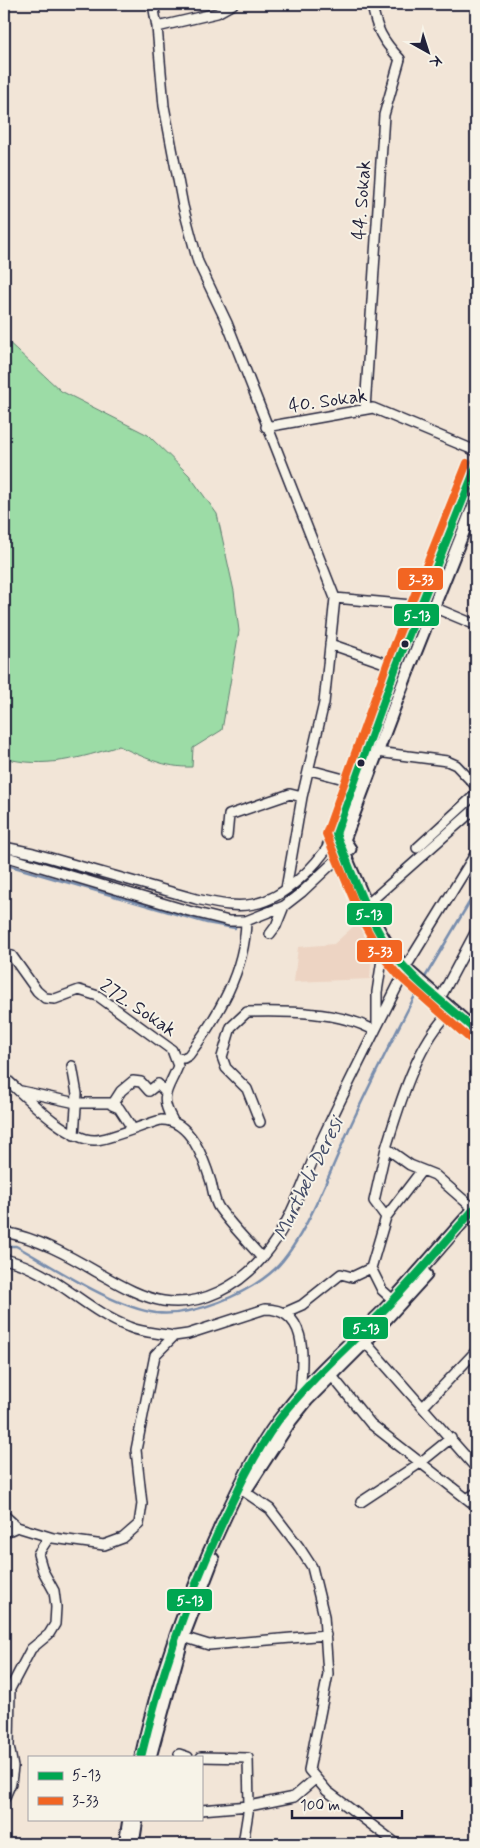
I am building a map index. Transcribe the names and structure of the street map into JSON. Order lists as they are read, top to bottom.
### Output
{
  "streets": {
    "street": ["44. Sokak", "40. Sokak", "272. Sokak"]
  },
  "crossings": [
    ["44. Sokak", "40. Sokak"]
  ],
  "water": ["Murtbeli Deresi"],
  "lines": ["transit line 3-33", "transit line 5-13"],
  "legend": ["5-13", "3-33"],
  "scale_bar": "100 m",
  "north": "bottom right"
}
